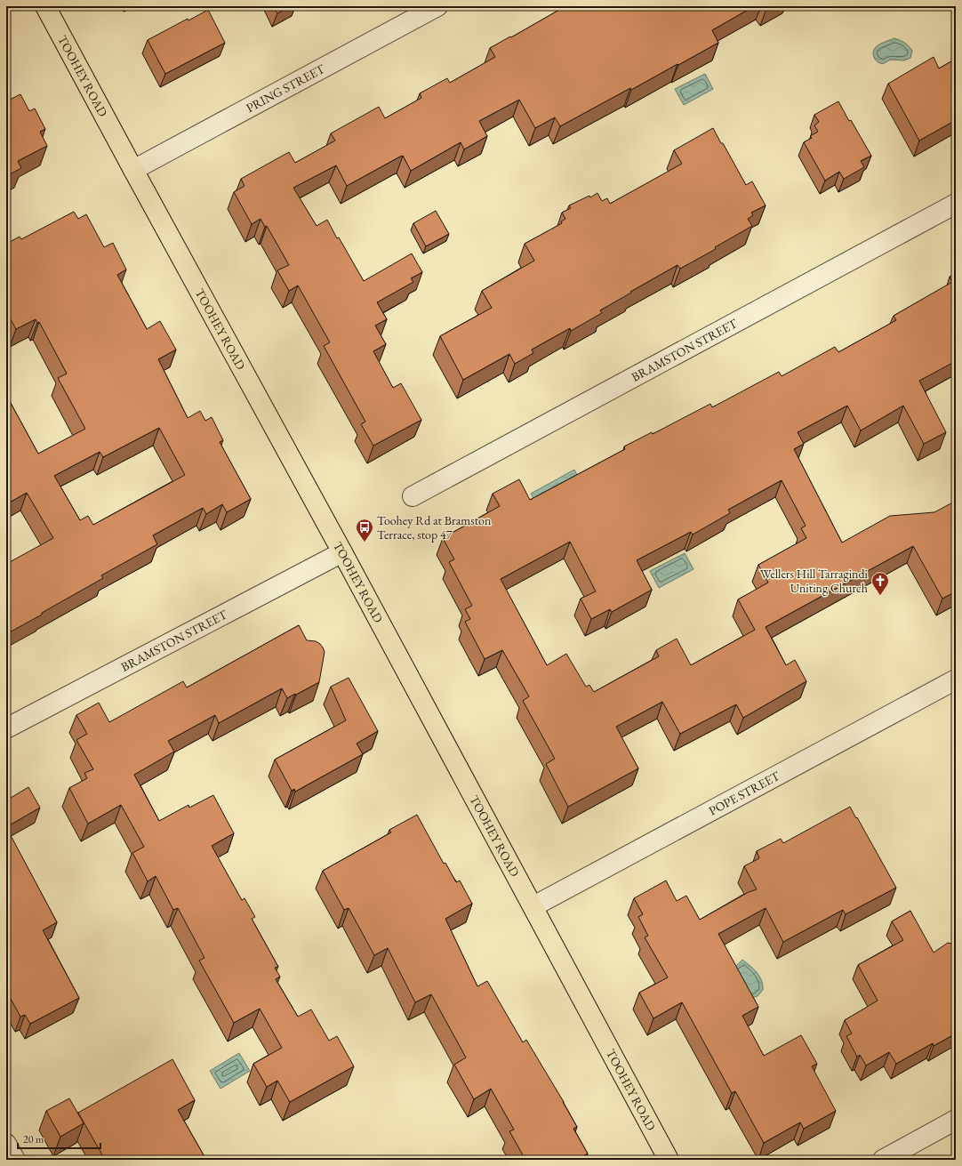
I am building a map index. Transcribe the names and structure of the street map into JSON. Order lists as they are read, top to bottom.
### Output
{
  "streets": {
    "main road": ["TOOHEY ROAD"],
    "street": ["PRING STREET", "BRAMSTON STREET", "POPE STREET"]
  },
  "crossings": [
    ["TOOHEY ROAD", "PRING STREET"],
    ["TOOHEY ROAD", "BRAMSTON STREET"],
    ["TOOHEY ROAD", "POPE STREET"]
  ],
  "places": {
    "bus stop": ["Toohey Rd at Bramston Terrace, stop 47"],
    "church": ["Wellers Hill Tarragindi Uniting Church"]
  },
  "scale_bar": "20 m"
}
